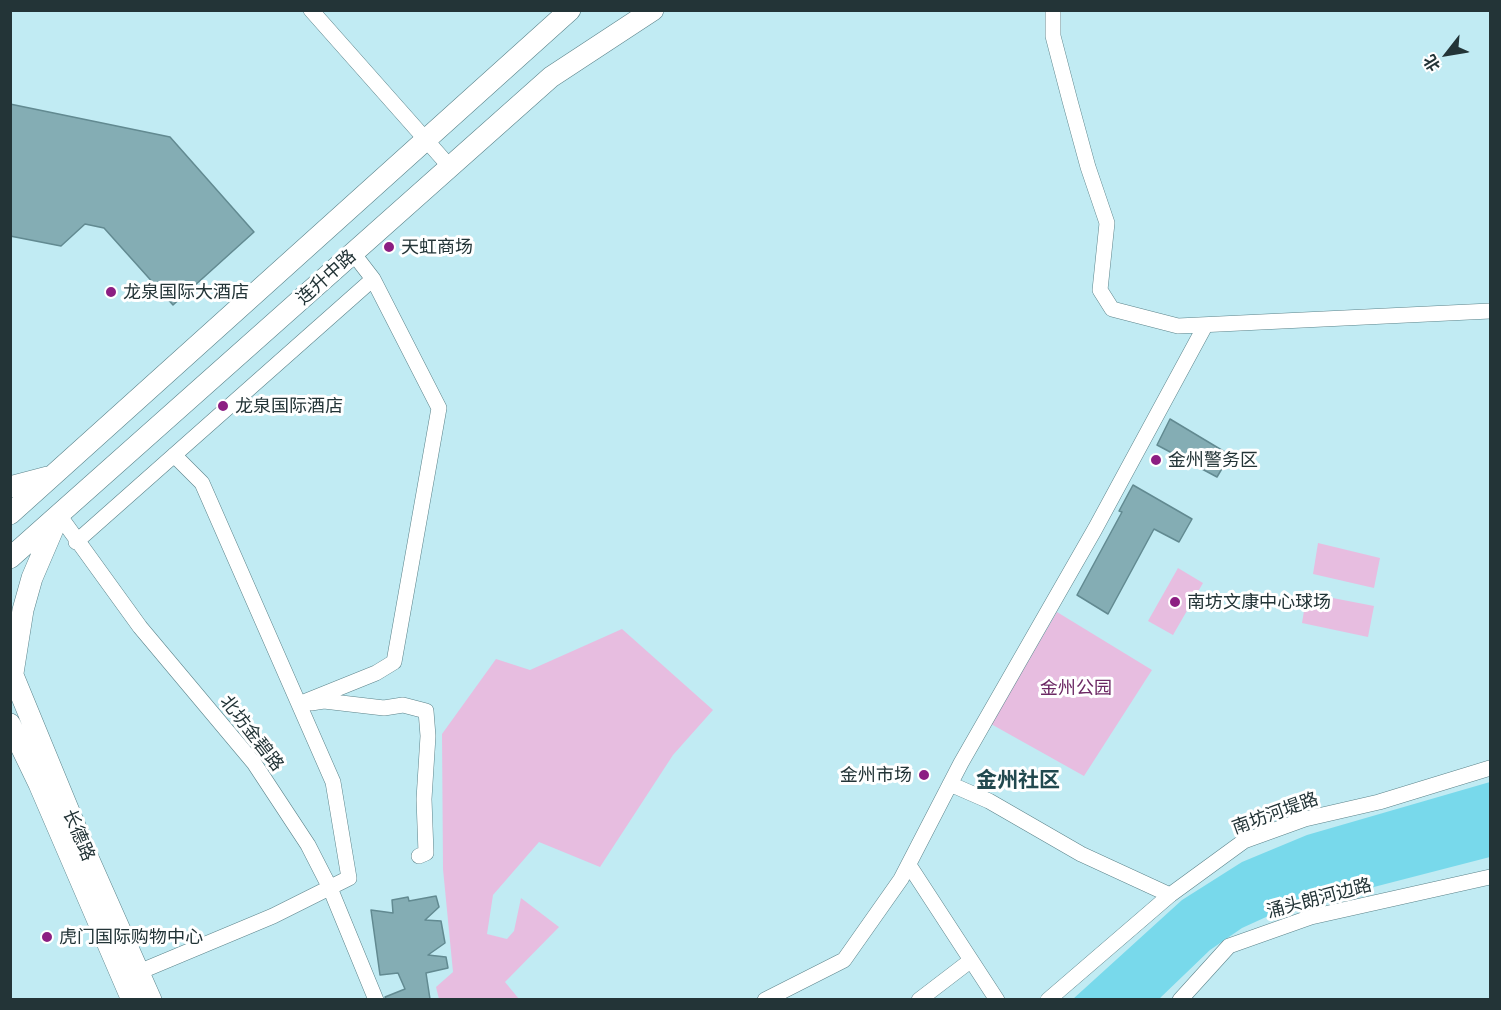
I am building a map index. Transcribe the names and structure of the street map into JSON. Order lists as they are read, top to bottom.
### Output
{
  "streets": {
    "main road": ["连升中路", "长德路"],
    "street": ["北坊金碧路", "南坊河堤路", "涌头朗河边路"]
  },
  "crossings": [
    ["连升中路", "北坊金碧路"]
  ],
  "districts": ["金州社区"],
  "parks": ["金州公园"],
  "places": [
    "天虹商场",
    "龙泉国际大酒店",
    "龙泉国际酒店",
    "金州警务区",
    "南坊文康中心球场",
    "金州市场",
    "虎门国际购物中心"
  ],
  "north": "bottom left"
}
